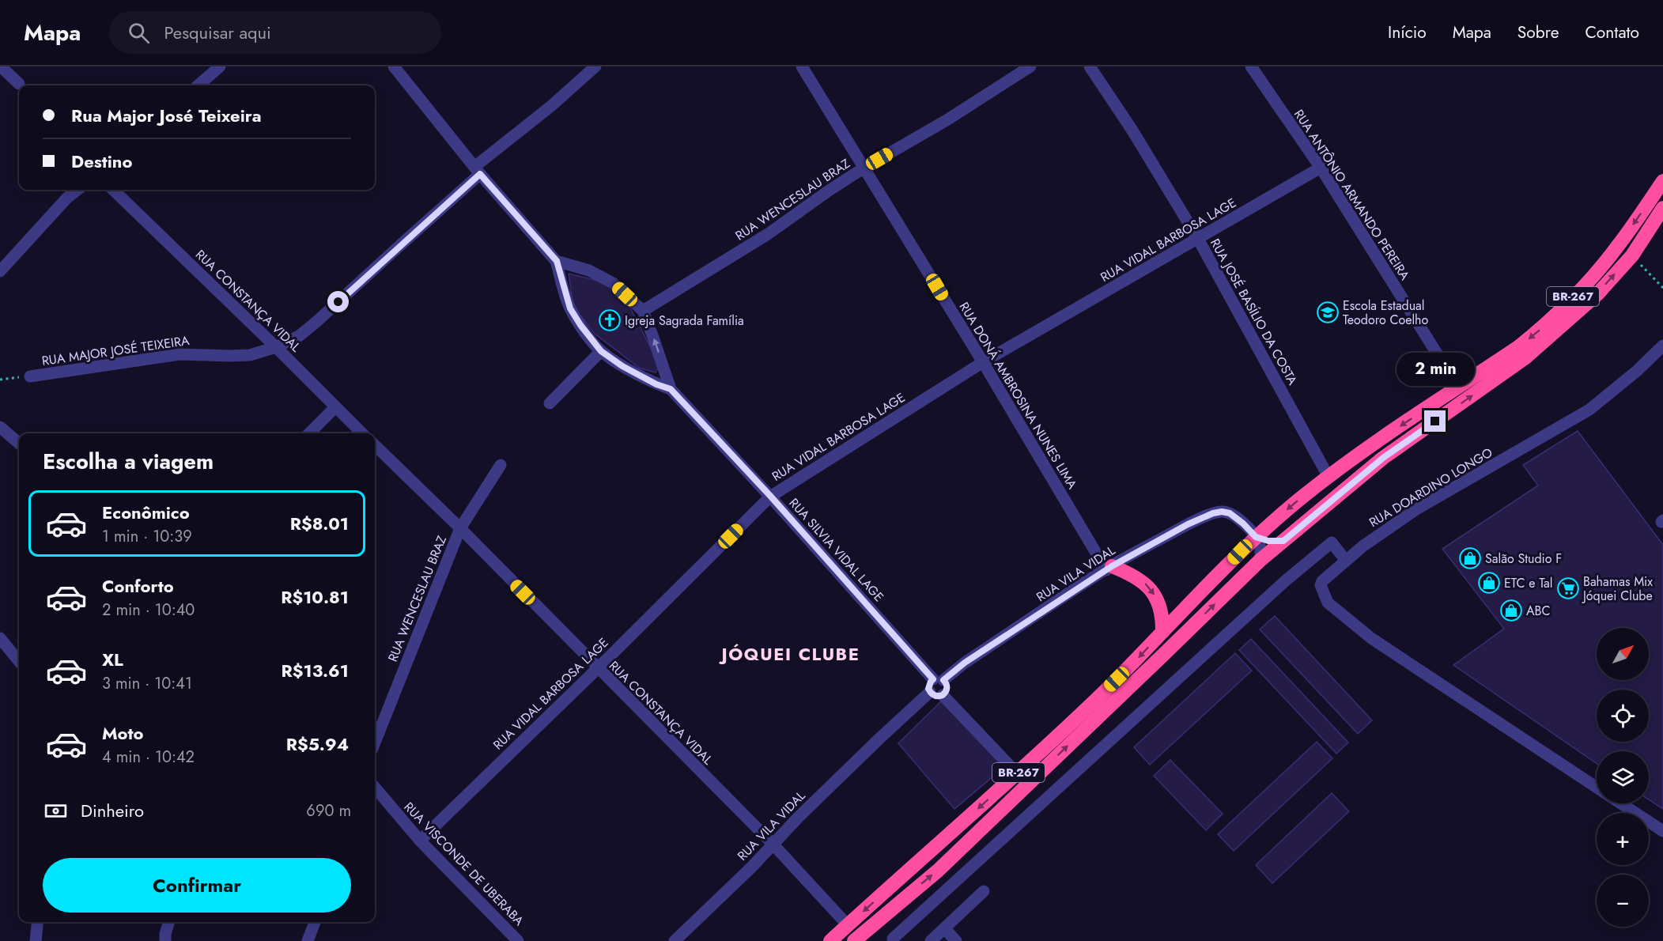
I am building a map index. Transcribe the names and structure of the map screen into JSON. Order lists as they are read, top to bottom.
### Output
{
  "streets": {
    "highway": ["BR-267"],
    "street": [
      "RUA ANTÔNIO ARMANDO PEREIRA",
      "RUA WENCESLAU BRAZ",
      "RUA VIDAL BARBOSA LAGE",
      "RUA CONSTANÇA VIDAL",
      "RUA JOSÉ BASÍLIO DA COSTA",
      "RUA MAJOR JOSÉ TEIXEIRA",
      "RUA DONÁ AMBROSINA NUNES LIMA",
      "RUA DOARDINO LONGO",
      "RUA SILVIA VIDAL LAGE",
      "RUA VILA VIDAL",
      "RUA VISCONDE DE UBERABA"
    ]
  },
  "crossings": [
    ["RUA ANTÔNIO ARMANDO PEREIRA", "RUA VIDAL BARBOSA LAGE"],
    ["RUA ANTÔNIO ARMANDO PEREIRA", "BR-267"],
    ["RUA WENCESLAU BRAZ", "RUA CONSTANÇA VIDAL"],
    ["RUA WENCESLAU BRAZ", "RUA DONÁ AMBROSINA NUNES LIMA"],
    ["RUA WENCESLAU BRAZ", "RUA SILVIA VIDAL LAGE"],
    ["RUA VIDAL BARBOSA LAGE", "RUA CONSTANÇA VIDAL"],
    ["RUA VIDAL BARBOSA LAGE", "RUA JOSÉ BASÍLIO DA COSTA"],
    ["RUA VIDAL BARBOSA LAGE", "RUA DONÁ AMBROSINA NUNES LIMA"],
    ["RUA VIDAL BARBOSA LAGE", "RUA SILVIA VIDAL LAGE"],
    ["RUA VIDAL BARBOSA LAGE", "RUA VISCONDE DE UBERABA"],
    ["BR-267", "RUA CONSTANÇA VIDAL"],
    ["BR-267", "RUA JOSÉ BASÍLIO DA COSTA"],
    ["BR-267", "RUA VILA VIDAL"],
    ["RUA CONSTANÇA VIDAL", "RUA MAJOR JOSÉ TEIXEIRA"],
    ["RUA CONSTANÇA VIDAL", "RUA VILA VIDAL"],
    ["RUA DONÁ AMBROSINA NUNES LIMA", "RUA VILA VIDAL"],
    ["RUA SILVIA VIDAL LAGE", "RUA VILA VIDAL"]
  ],
  "districts": ["JÓQUEI CLUBE"],
  "places": {
    "school or university": ["Escola Estadual Teodoro Coelho"],
    "church": ["Igreja Sagrada Família"],
    "shop": ["Salão Studio F", "ETC e Tal", "ABC"],
    "supermarket": ["Bahamas Mix Jóquei Clube"]
  },
  "north": "top right",
  "page": {
    "header": "Mapa",
    "search": "Pesquisar aqui",
    "nav": [
      "Início",
      "Mapa",
      "Sobre",
      "Contato"
    ],
    "banner": ["Rua Major José Teixeira", "Destino"],
    "bubble": "2 min",
    "heading": "Escolha a viagem",
    "list": [
      {
        "name": "Econômico",
        "note": "1 min · 10:39",
        "value": "R$8.01"
      },
      {
        "name": "Conforto",
        "note": "2 min · 10:40",
        "value": "R$10.81"
      },
      {
        "name": "XL",
        "note": "3 min · 10:41",
        "value": "R$13.61"
      },
      {
        "name": "Moto",
        "note": "4 min · 10:42",
        "value": "R$5.94"
      }
    ],
    "map_buttons": ["+", "−"],
    "pay": ["Dinheiro", "690 m"],
    "buttons": "Confirmar"
  }
}
